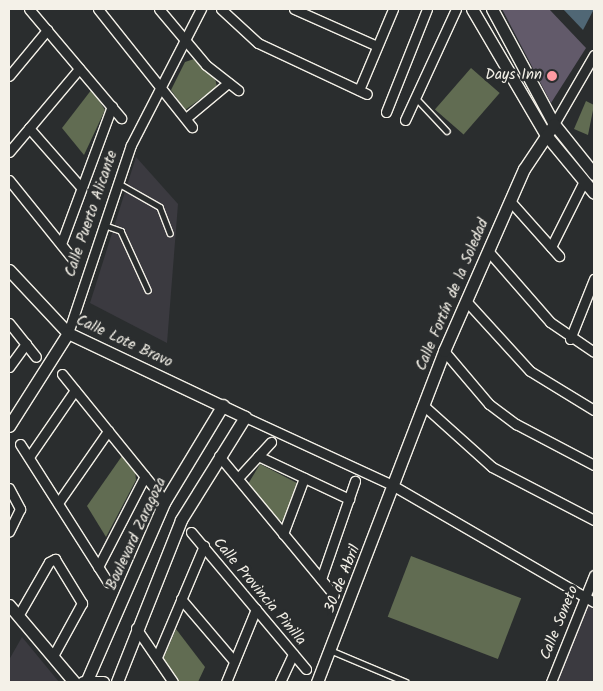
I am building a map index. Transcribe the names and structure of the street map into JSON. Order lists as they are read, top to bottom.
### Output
{
  "streets": {
    "street": [
      "Calle Puerto Alicante",
      "Calle Fortín de la Soledad",
      "Calle Lote Bravo",
      "Boulevard Zaragoza",
      "30 de Abril",
      "Calle Provincia Pinilla",
      "Calle Soneto"
    ]
  },
  "crossings": [
    ["Calle Puerto Alicante", "Calle Lote Bravo"],
    ["Calle Fortín de la Soledad", "30 de Abril"],
    ["Calle Lote Bravo", "Boulevard Zaragoza"]
  ],
  "places": ["Days Inn"]
}
